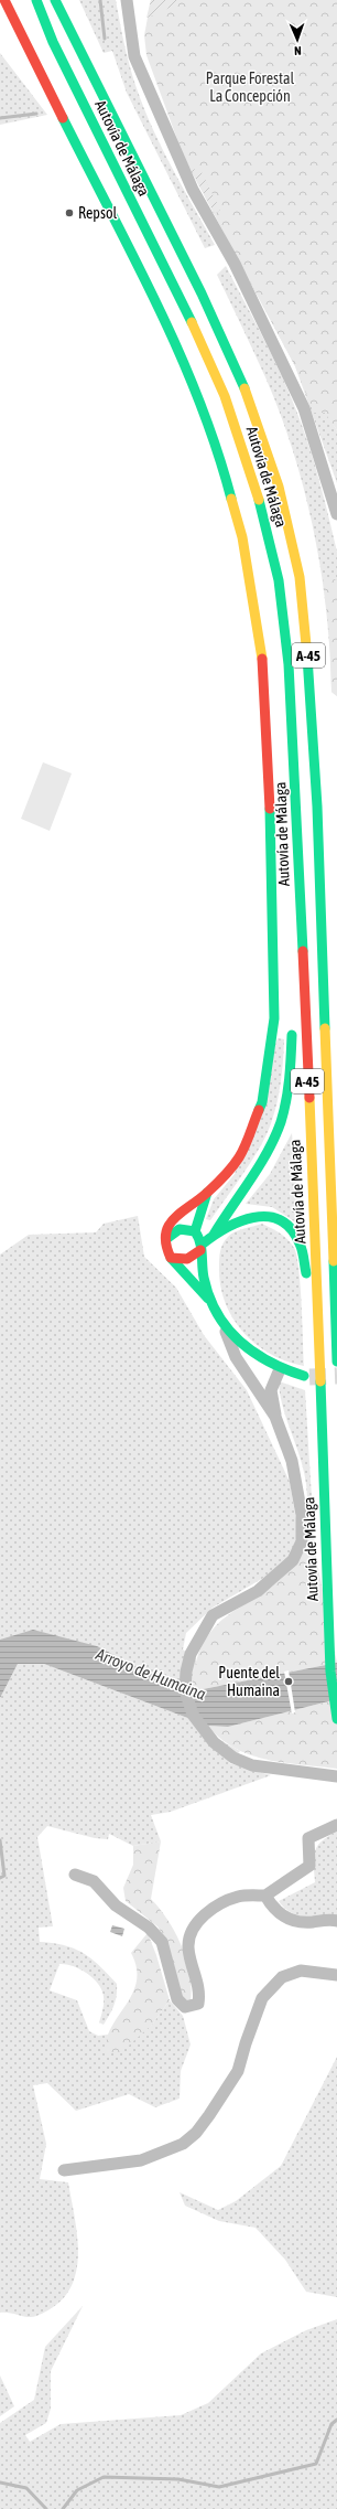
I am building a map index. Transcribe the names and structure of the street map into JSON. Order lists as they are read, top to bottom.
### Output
{
  "streets": {
    "main road": ["Autovía de Málaga", "A-45"]
  },
  "water": ["Arroyo de Humaina"],
  "parks": ["Parque Forestal La Concepción"],
  "places": ["Repsol", "Puente del Humaina"],
  "north": "bottom"
}
